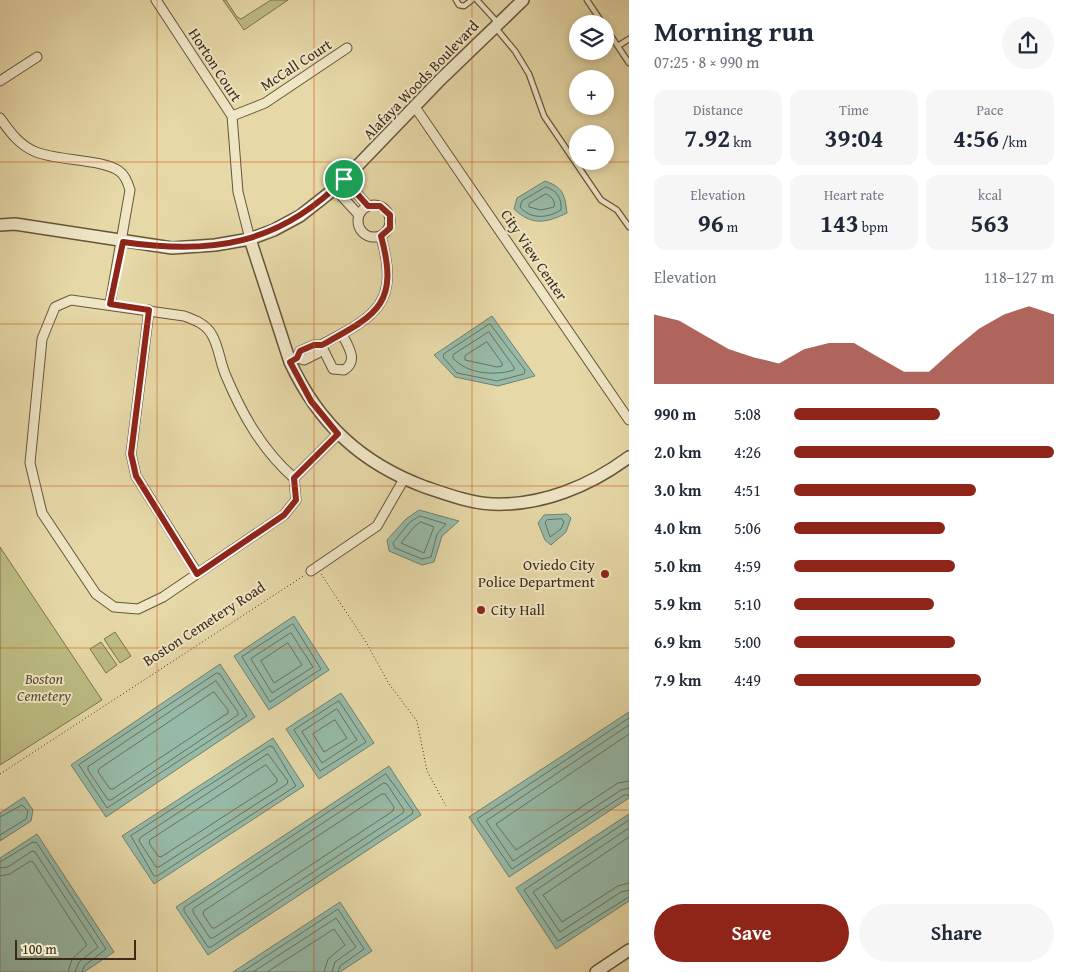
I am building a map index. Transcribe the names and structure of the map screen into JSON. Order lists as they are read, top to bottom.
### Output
{
  "streets": {
    "street": [
      "Horton Court",
      "McCall Court",
      "Alafaya Woods Boulevard",
      "City View Center"
    ],
    "path": ["Boston Cemetery Road"]
  },
  "crossings": [
    ["Horton Court", "McCall Court"],
    ["Horton Court", "Alafaya Woods Boulevard"],
    ["Alafaya Woods Boulevard", "City View Center"]
  ],
  "parks": ["Boston Cemetery"],
  "places": ["Oviedo City Police Department", "City Hall"],
  "scale_bar": "100 m",
  "page": {
    "heading": ["Morning run", "07:25 · 8 × 990 m"],
    "map_buttons": ["+", "−"],
    "stats": [
      ["Distance", "7.92 km"],
      ["Time", "39:04"],
      ["Pace", "4:56 /km"],
      ["Elevation", "96 m"],
      ["Heart rate", "143 bpm"],
      ["kcal", "563"]
    ],
    "chart": ["Elevation", "118–127 m"],
    "list": [
      {
        "name": "990 m",
        "note": "5:08"
      },
      {
        "name": "2.0 km",
        "note": "4:26"
      },
      {
        "name": "3.0 km",
        "note": "4:51"
      },
      {
        "name": "4.0 km",
        "note": "5:06"
      },
      {
        "name": "5.0 km",
        "note": "4:59"
      },
      {
        "name": "5.9 km",
        "note": "5:10"
      },
      {
        "name": "6.9 km",
        "note": "5:00"
      },
      {
        "name": "7.9 km",
        "note": "4:49"
      }
    ],
    "buttons": ["Save", "Share"],
    "scale": "100 m"
  }
}
